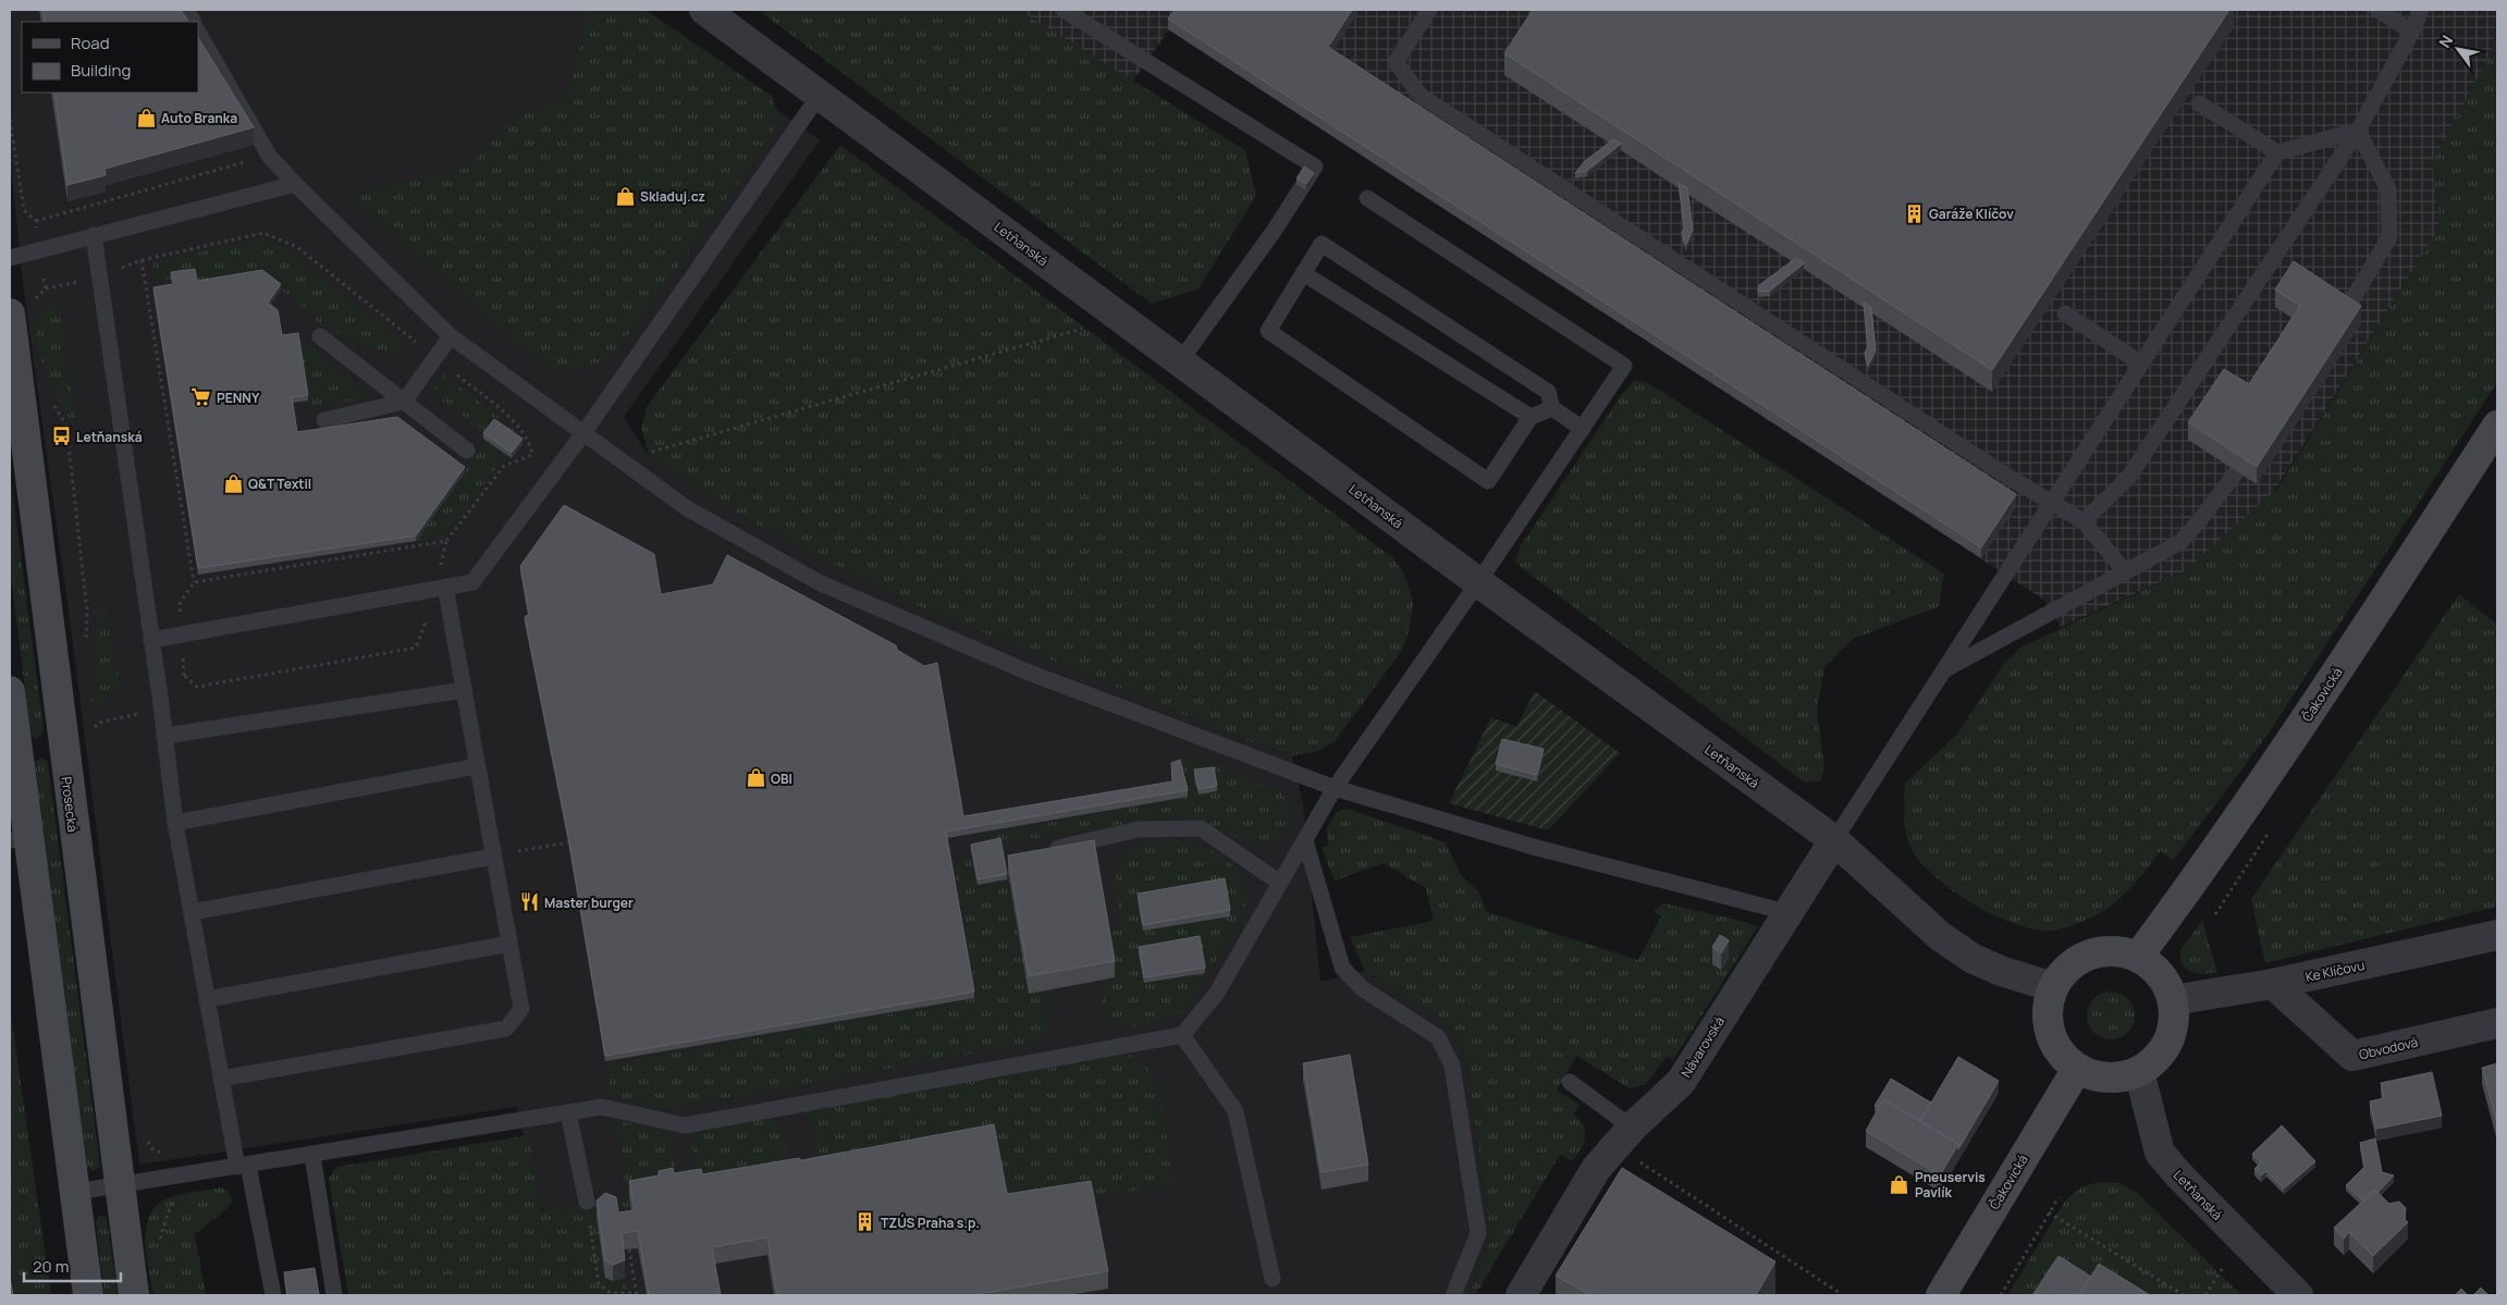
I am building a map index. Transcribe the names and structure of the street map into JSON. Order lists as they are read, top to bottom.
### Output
{
  "streets": {
    "main road": ["Čakovická", "Prosecká"],
    "street": [
      "Letňanská",
      "Ke Klíčovu",
      "Návarovská",
      "Obvodová"
    ]
  },
  "crossings": [
    ["Letňanská", "Čakovická"],
    ["Letňanská", "Ke Klíčovu"],
    ["Letňanská", "Návarovská"],
    ["Čakovická", "Ke Klíčovu"],
    ["Ke Klíčovu", "Obvodová"]
  ],
  "places": {
    "shop": [
      "Auto Branka",
      "Skladuj.cz",
      "Q&T Textil",
      "OBI",
      "Pneuservis Pavlík"
    ],
    "building": ["Garáže Klíčov", "TZÚS Praha s.p."],
    "supermarket": ["PENNY"],
    "bus stop": ["Letňanská"],
    "restaurant": ["Master burger"]
  },
  "legend": ["Road", "Building"],
  "scale_bar": "20 m",
  "north": "top left"
}
